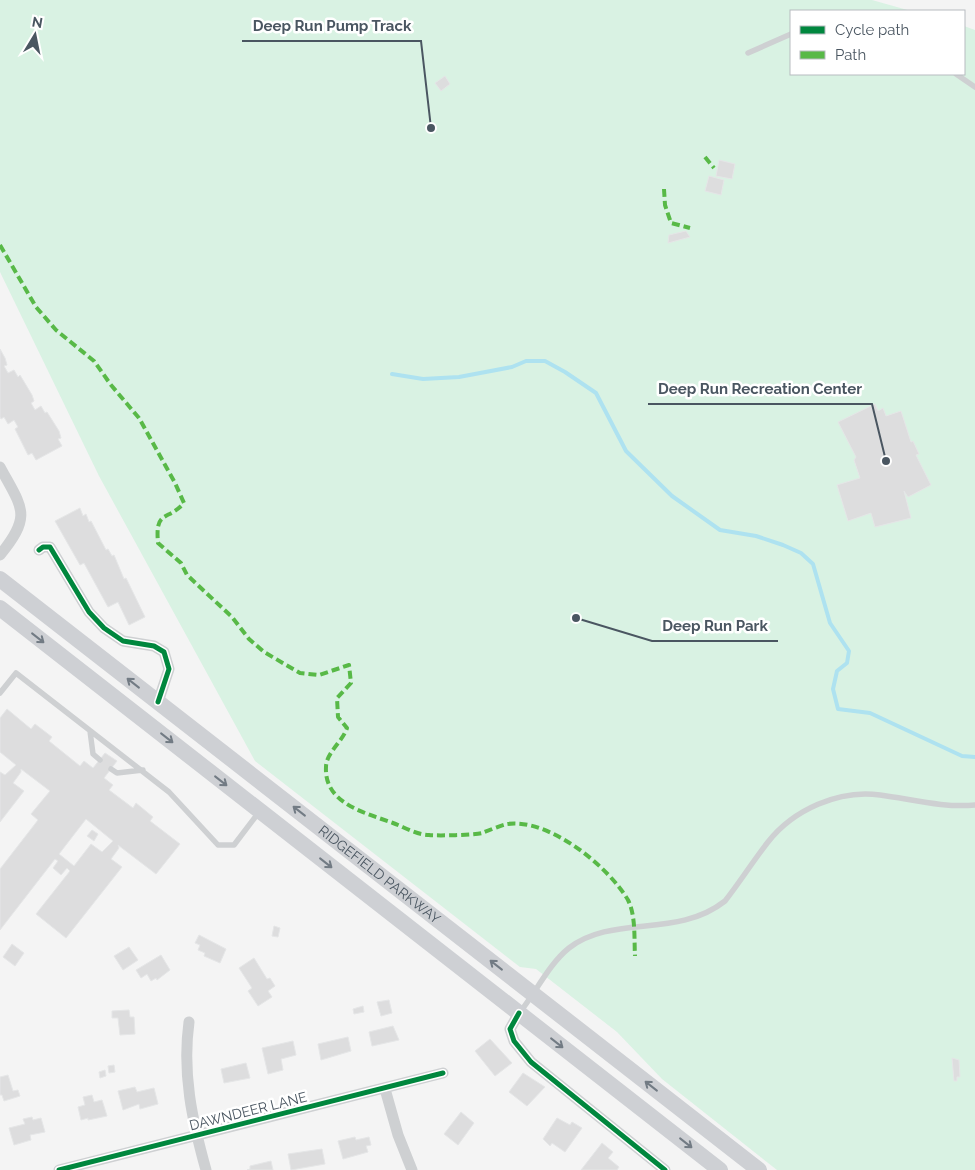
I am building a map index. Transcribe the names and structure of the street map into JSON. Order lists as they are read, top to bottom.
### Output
{
  "streets": {
    "main road": ["RIDGEFIELD PARKWAY"],
    "street": ["DAWNDEER LANE"]
  },
  "places": ["Deep Run Pump Track", "Deep Run Recreation Center", "Deep Run Park"],
  "legend": ["Cycle path", "Path"],
  "north": "top"
}
